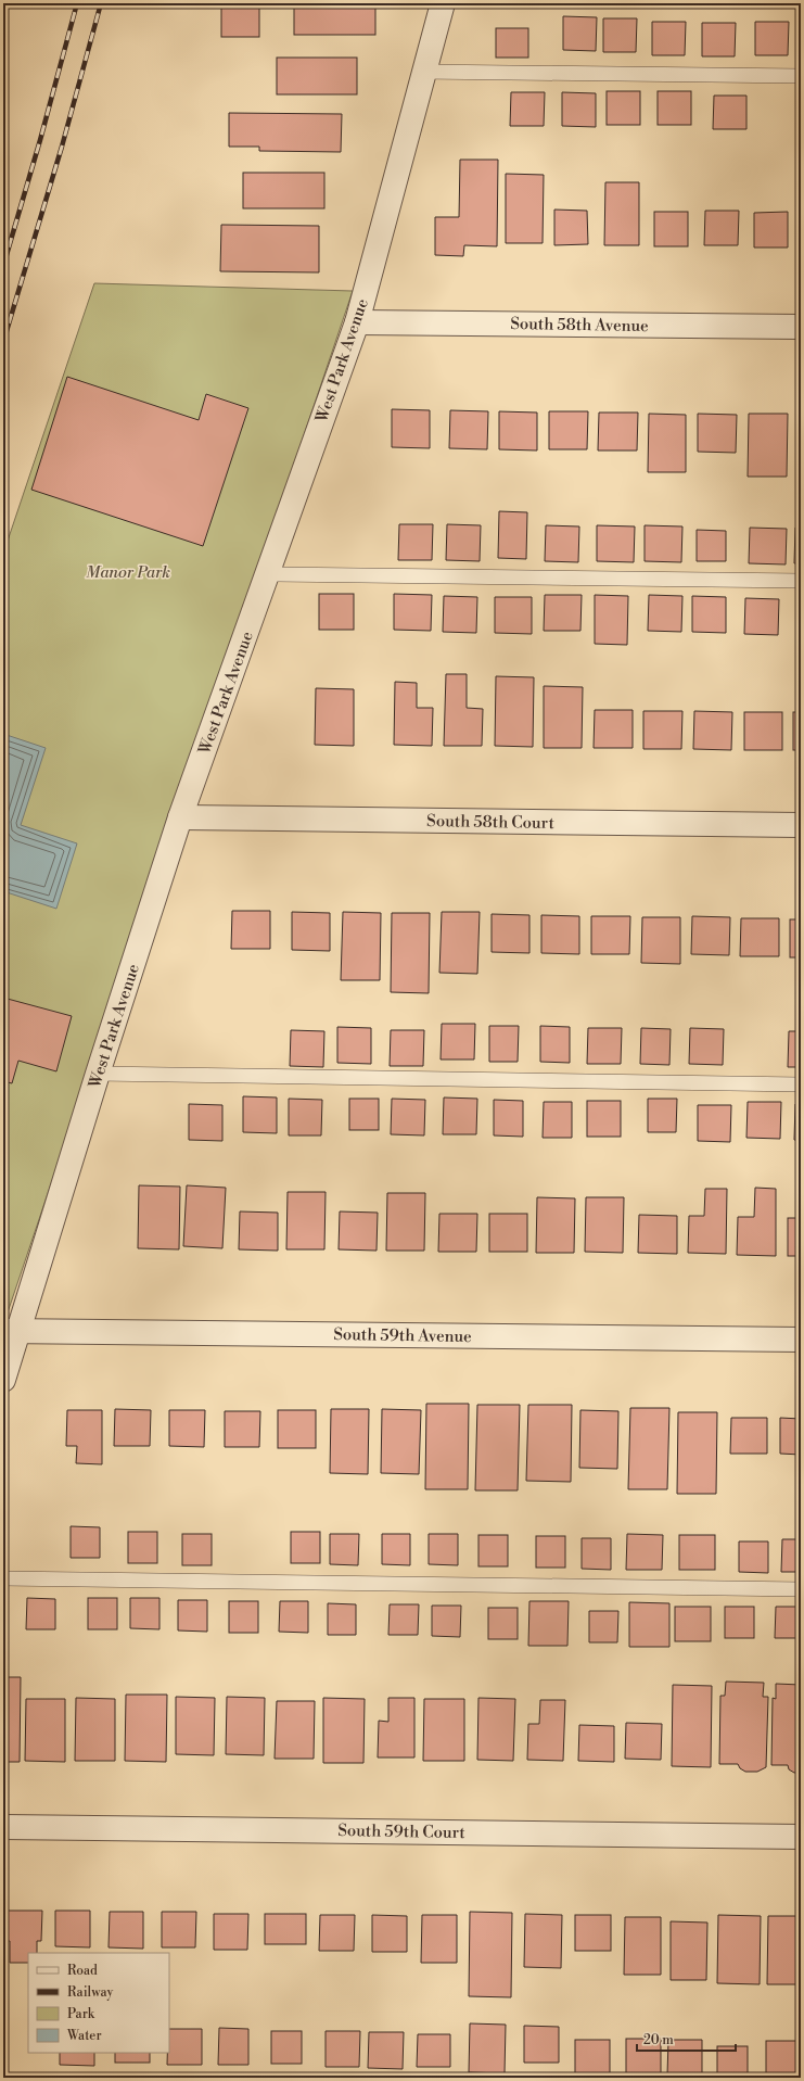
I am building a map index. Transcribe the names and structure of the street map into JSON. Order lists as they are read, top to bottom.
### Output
{
  "streets": {
    "street": [
      "South 58th Avenue",
      "West Park Avenue",
      "South 58th Court",
      "South 59th Avenue",
      "South 59th Court"
    ]
  },
  "crossings": [
    ["South 58th Avenue", "West Park Avenue"],
    ["West Park Avenue", "South 58th Court"],
    ["West Park Avenue", "South 59th Avenue"]
  ],
  "parks": ["Manor Park"],
  "legend": [
    "Road",
    "Railway",
    "Park",
    "Water"
  ],
  "scale_bar": "20 m"
}
